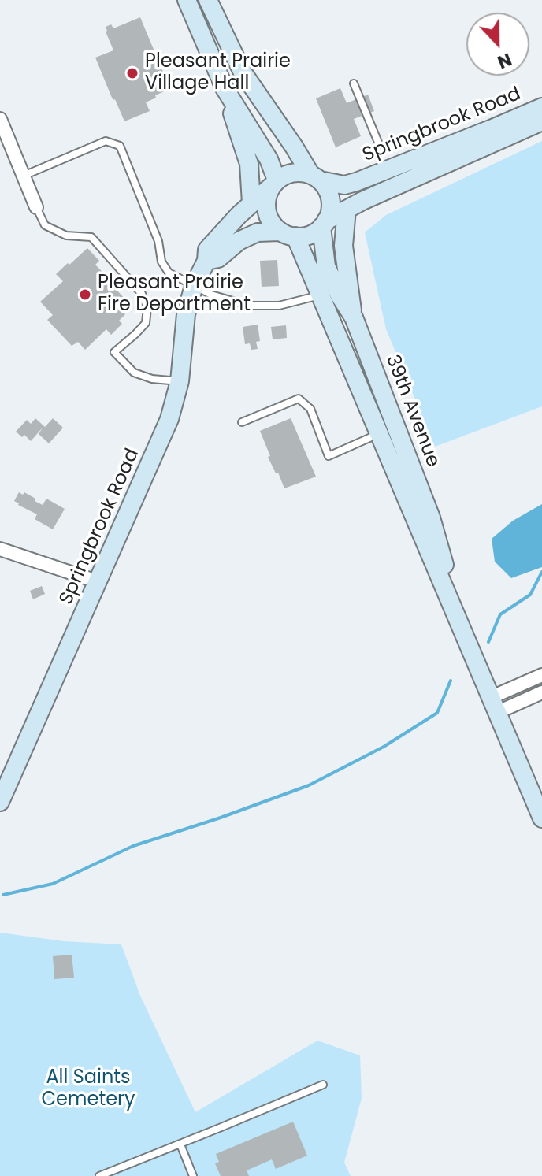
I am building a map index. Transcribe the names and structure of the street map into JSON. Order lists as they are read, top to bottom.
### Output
{
  "streets": {
    "main road": ["Springbrook Road", "39th Avenue"]
  },
  "crossings": [
    ["Springbrook Road", "39th Avenue"]
  ],
  "parks": ["All Saints Cemetery"],
  "places": ["Pleasant Prairie Village Hall", "Pleasant Prairie Fire Department"],
  "north": "bottom"
}
